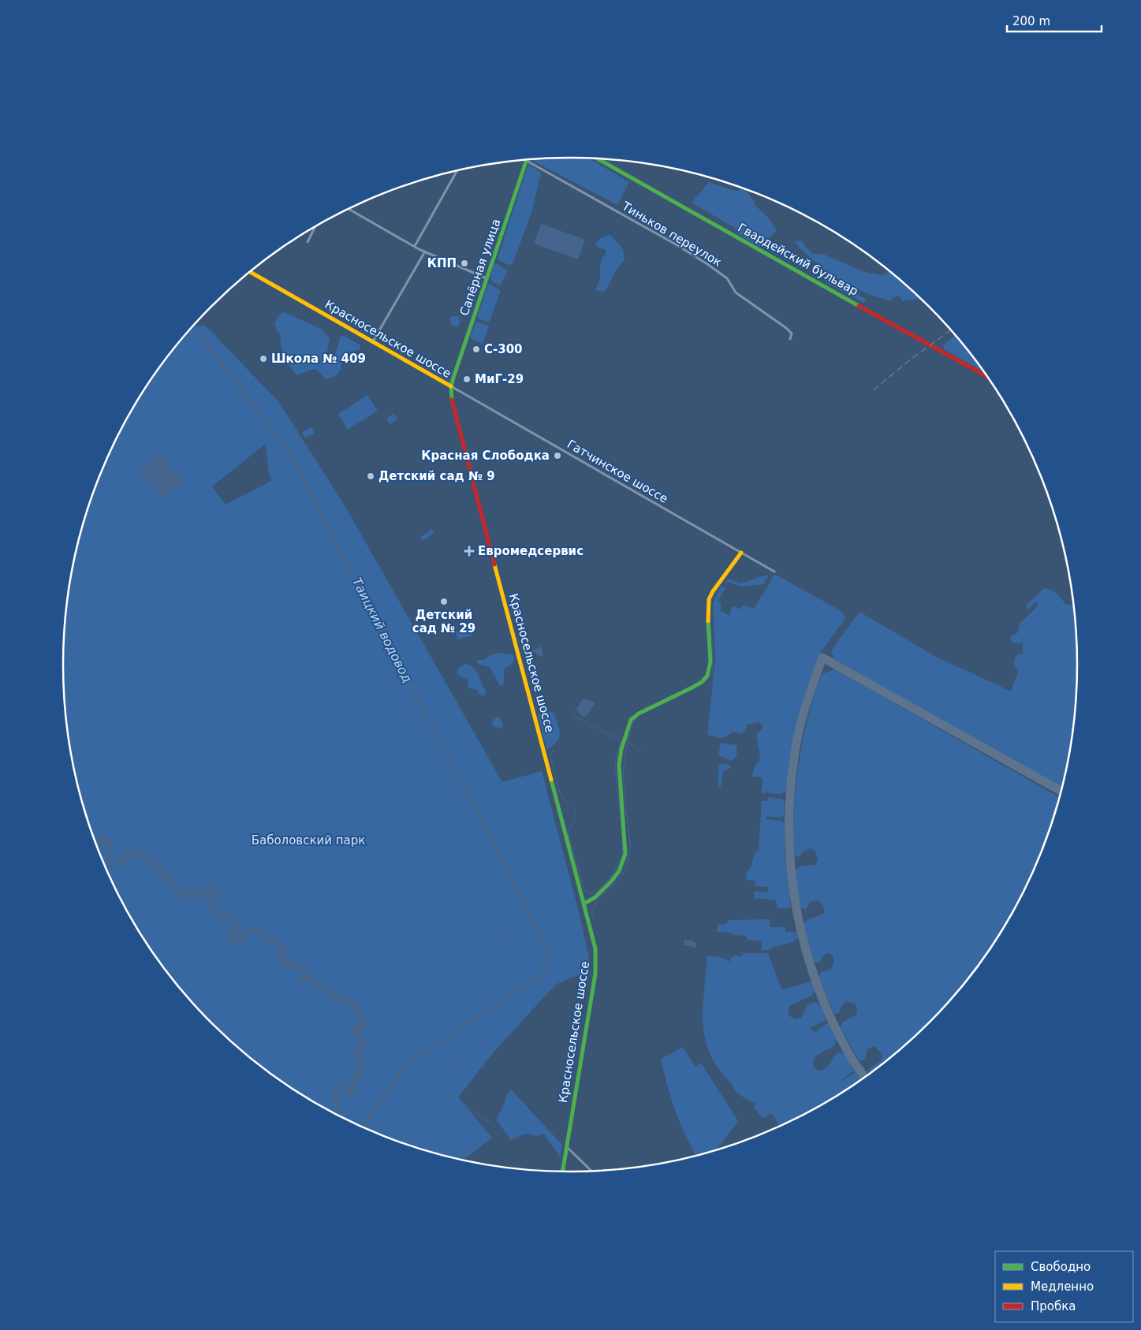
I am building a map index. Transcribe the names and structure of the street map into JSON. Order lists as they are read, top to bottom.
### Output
{
  "streets": {
    "street": [
      "Тиньков переулок",
      "Гвардейский бульвар",
      "Сапёрная улица",
      "Красносельское шоссе",
      "Гатчинское шоссе"
    ]
  },
  "crossings": [
    ["Тиньков переулок", "Сапёрная улица"],
    ["Сапёрная улица", "Красносельское шоссе"],
    ["Сапёрная улица", "Гатчинское шоссе"],
    ["Красносельское шоссе", "Гатчинское шоссе"]
  ],
  "water": ["Таицкий водовод"],
  "parks": ["Баболовский парк"],
  "places": {
    "other": [
      "КПП",
      "С-300",
      "Школа № 409",
      "МиГ-29",
      "Красная Слободка",
      "Детский сад № 9",
      "Детский сад № 29"
    ],
    "health": ["Евромедсервис"]
  },
  "legend": ["Свободно", "Медленно", "Пробка"],
  "scale_bar": "200 m"
}
